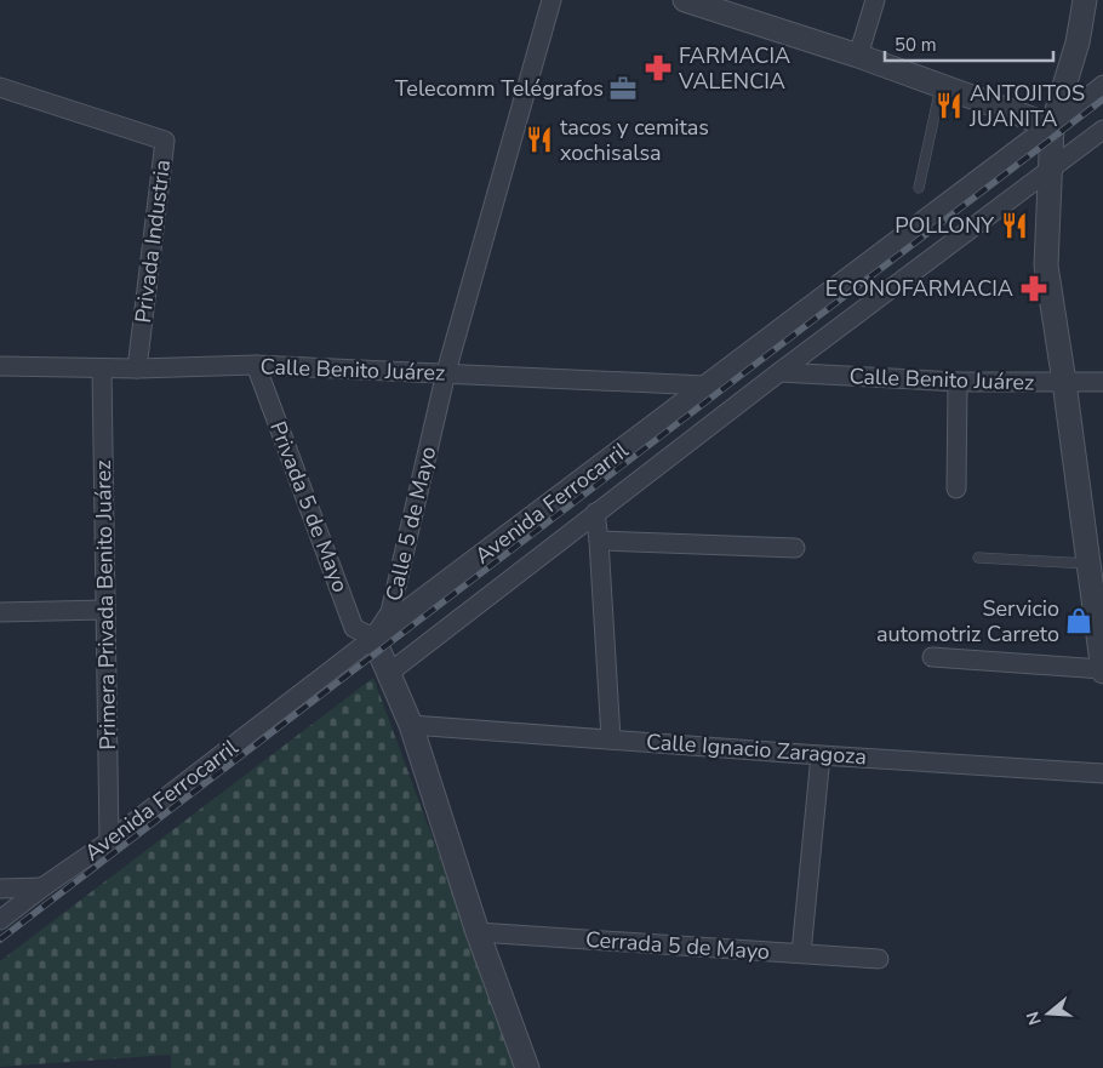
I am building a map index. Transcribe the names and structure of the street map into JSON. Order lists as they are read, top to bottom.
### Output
{
  "streets": {
    "street": [
      "Privada Industria",
      "Calle Benito Juárez",
      "Avenida Ferrocarril",
      "Privada 5 de Mayo",
      "Calle 5 de Mayo",
      "Primera Privada Benito Juárez",
      "Calle Ignacio Zaragoza",
      "Cerrada 5 de Mayo"
    ]
  },
  "crossings": [
    ["Privada Industria", "Calle Benito Juárez"],
    ["Calle Benito Juárez", "Avenida Ferrocarril"],
    ["Calle Benito Juárez", "Privada 5 de Mayo"],
    ["Calle Benito Juárez", "Calle 5 de Mayo"],
    ["Calle Benito Juárez", "Primera Privada Benito Juárez"],
    ["Avenida Ferrocarril", "Privada 5 de Mayo"],
    ["Avenida Ferrocarril", "Calle 5 de Mayo"],
    ["Avenida Ferrocarril", "Primera Privada Benito Juárez"],
    ["Privada 5 de Mayo", "Calle 5 de Mayo"]
  ],
  "places": {
    "pharmacy": ["FARMACIA VALENCIA", "ECONOFARMACIA"],
    "office": ["Telecomm Telégrafos"],
    "restaurant": ["ANTOJITOS JUANITA", "tacos y cemitas xochisalsa", "POLLONY"],
    "shop": ["Servicio automotriz Carreto"]
  },
  "scale_bar": "50 m",
  "north": "left"
}
